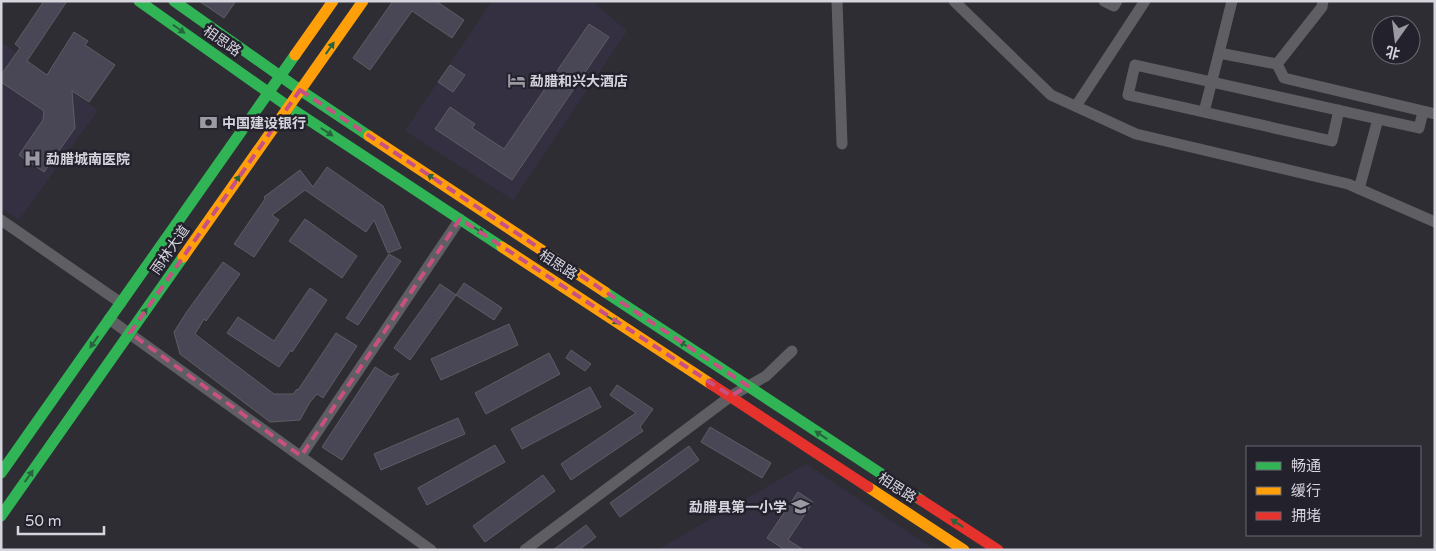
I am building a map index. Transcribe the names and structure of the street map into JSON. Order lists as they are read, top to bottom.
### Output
{
  "streets": {
    "main road": ["相思路", "雨林大道"]
  },
  "crossings": [
    ["相思路", "雨林大道"]
  ],
  "places": {
    "hotel": ["勐腊和兴大酒店"],
    "bank": ["中国建设银行"],
    "hospital": ["勐腊城南医院"],
    "school or university": ["勐腊县第一小学"]
  },
  "legend": ["畅通", "缓行", "拥堵"],
  "scale_bar": "50 m",
  "north": "bottom"
}
